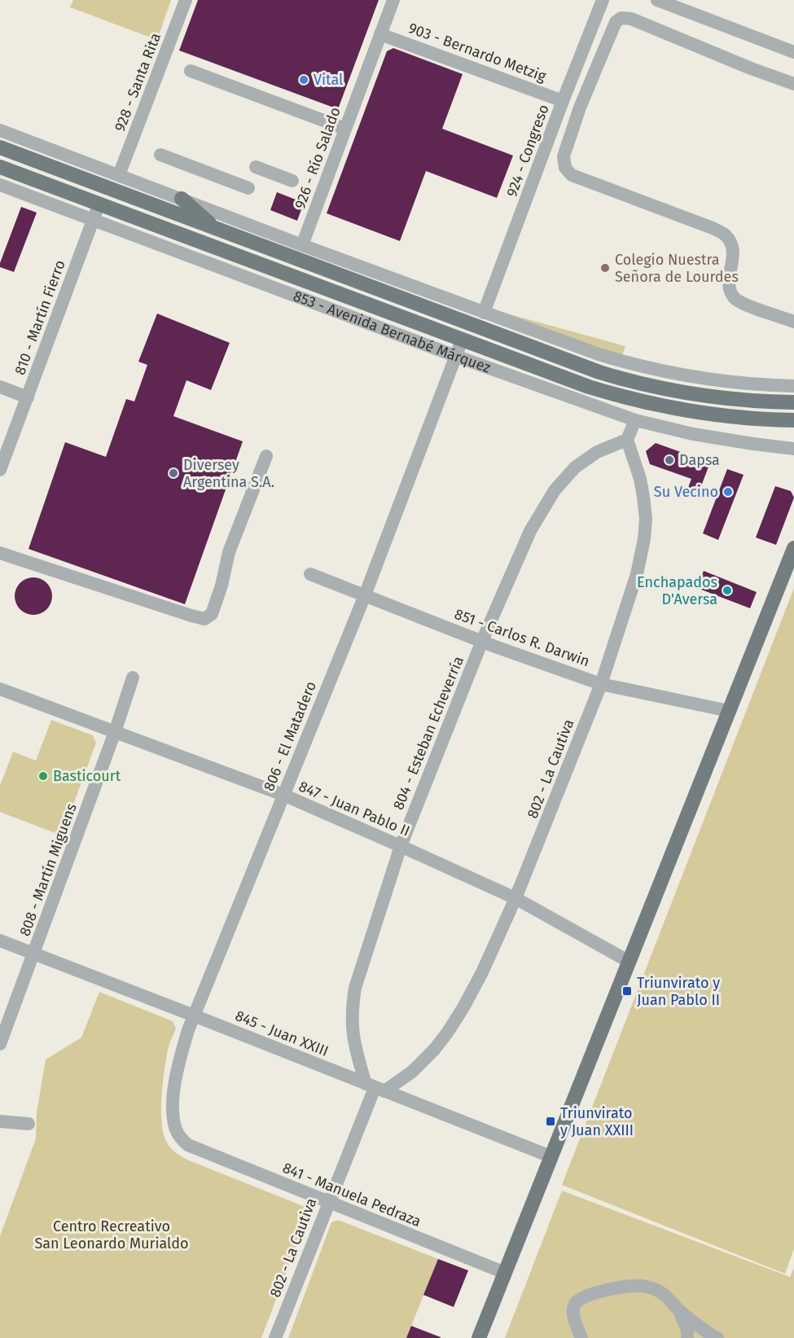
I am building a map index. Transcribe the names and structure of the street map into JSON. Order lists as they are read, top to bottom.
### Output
{
  "streets": {
    "main road": ["853 - Avenida Bernabé Márquez"],
    "street": [
      "903 - Bernardo Metzig",
      "928 - Santa Rita",
      "924 - Congreso",
      "926 - Río Salado",
      "810 - Martín Fierro",
      "851 - Carlos R. Darwin",
      "804 - Esteban Echeverría",
      "806 - El Matadero",
      "802 - La Cautiva",
      "847 - Juan Pablo II",
      "808 - Martín Miguens",
      "845 - Juan XXIII",
      "841 - Manuela Pedraza"
    ]
  },
  "crossings": [
    ["903 - Bernardo Metzig", "924 - Congreso"],
    ["903 - Bernardo Metzig", "926 - Río Salado"],
    ["810 - Martín Fierro", "853 - Avenida Bernabé Márquez"],
    ["853 - Avenida Bernabé Márquez", "806 - El Matadero"],
    ["851 - Carlos R. Darwin", "804 - Esteban Echeverría"],
    ["851 - Carlos R. Darwin", "806 - El Matadero"],
    ["851 - Carlos R. Darwin", "802 - La Cautiva"],
    ["804 - Esteban Echeverría", "802 - La Cautiva"],
    ["804 - Esteban Echeverría", "847 - Juan Pablo II"],
    ["804 - Esteban Echeverría", "845 - Juan XXIII"],
    ["806 - El Matadero", "847 - Juan Pablo II"],
    ["806 - El Matadero", "845 - Juan XXIII"],
    ["806 - El Matadero", "841 - Manuela Pedraza"],
    ["802 - La Cautiva", "847 - Juan Pablo II"],
    ["802 - La Cautiva", "845 - Juan XXIII"],
    ["802 - La Cautiva", "841 - Manuela Pedraza"],
    ["847 - Juan Pablo II", "808 - Martín Miguens"],
    ["808 - Martín Miguens", "845 - Juan XXIII"]
  ],
  "parks": ["Centro Recreativo San Leonardo Murialdo"],
  "places": {
    "other": [
      "Vital",
      "Colegio Nuestra Señora de Lourdes",
      "Dapsa",
      "Diversey Argentina S.A.",
      "Su Vecino",
      "Enchapados D'Aversa",
      "Basticourt"
    ],
    "transit": ["Triunvirato y Juan Pablo II", "Triunvirato y Juan XXIII"]
  }
}
